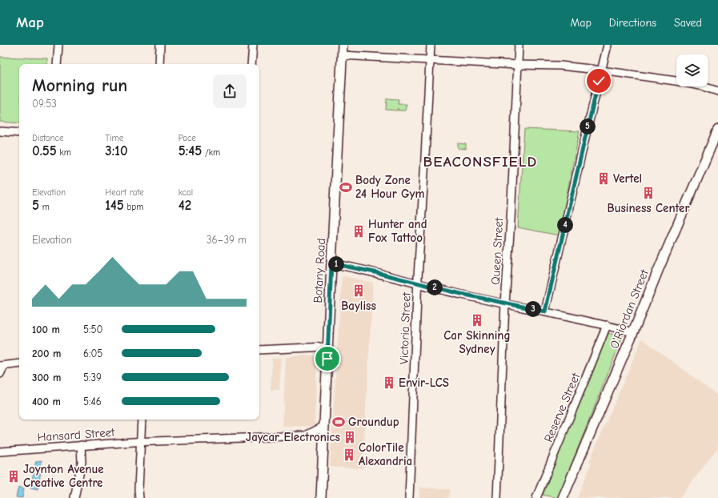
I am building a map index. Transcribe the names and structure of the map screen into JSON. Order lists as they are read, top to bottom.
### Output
{
  "streets": {
    "main road": ["Botany Road", "O'Riordan Street"],
    "street": [
      "Queen Street",
      "Victoria Street",
      "Reserve Street",
      "Hansard Street"
    ]
  },
  "crossings": [
    ["Botany Road", "Hansard Street"]
  ],
  "districts": ["BEACONSFIELD"],
  "places": {
    "building": [
      "Vertel",
      "Business Center",
      "Hunter and Fox Tattoo",
      "Bayliss",
      "Car Skinning Sydney",
      "Envir-LCS",
      "Jaycar Electronics",
      "ColorTile Alexandria",
      "Joynton Avenue Creative Centre"
    ],
    "sports": ["Body Zone 24 Hour Gym", "Groundup"]
  },
  "page": {
    "header": "Map",
    "nav": ["Map", "Directions", "Saved"],
    "heading": ["Morning run", "09:53"],
    "pins": [
      "5",
      "4",
      "1",
      "2",
      "3"
    ],
    "stats": [
      ["Distance", "0.55 km"],
      ["Time", "3:10"],
      ["Pace", "5:45 /km"],
      ["Elevation", "5 m"],
      ["Heart rate", "145 bpm"],
      ["kcal", "42"]
    ],
    "chart": ["Elevation", "36–39 m"],
    "list": [
      {
        "name": "100 m",
        "note": "5:50"
      },
      {
        "name": "200 m",
        "note": "6:05"
      },
      {
        "name": "300 m",
        "note": "5:39"
      },
      {
        "name": "400 m",
        "note": "5:46"
      }
    ]
  }
}
